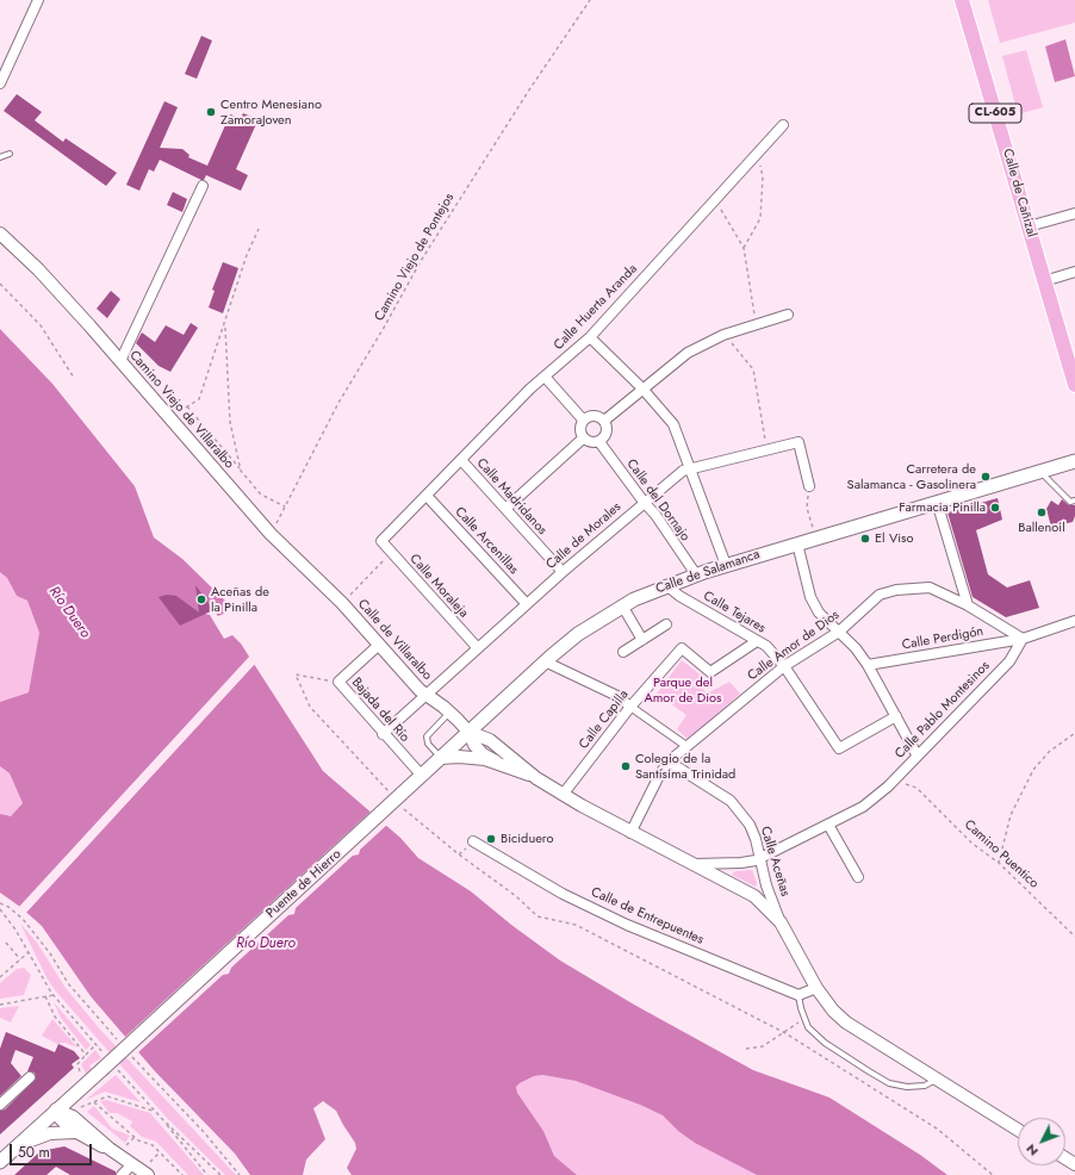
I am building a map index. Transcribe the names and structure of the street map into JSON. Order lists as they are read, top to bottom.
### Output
{
  "streets": {
    "main road": [
      "CL-605",
      "Calle de Cañizal",
      "Calle de Salamanca",
      "Puente de Hierro"
    ],
    "street": [
      "Calle Huerta Aranda",
      "Camino Viejo de Villaralbo",
      "Calle Madridanos",
      "Calle del Dornajo",
      "Calle de Morales",
      "Calle Arcenillas",
      "Calle Moraleja",
      "Calle Tejares",
      "Calle Perdigón",
      "Calle de Villaralbo",
      "Calle Amor de Dios",
      "Bajada del Río",
      "Calle Pablo Montesinos",
      "Calle Capilla",
      "Calle Aceñas",
      "Calle de Entrepuentes"
    ],
    "path": ["Camino Viejo de Pontejos", "Camino Puentico"]
  },
  "crossings": [
    ["Camino Viejo de Pontejos", "Camino Viejo de Villaralbo"],
    ["Calle Huerta Aranda", "Calle Madridanos"],
    ["Calle Huerta Aranda", "Calle Arcenillas"],
    ["Calle Huerta Aranda", "Calle Moraleja"],
    ["Camino Viejo de Villaralbo", "Calle de Villaralbo"],
    ["Calle Madridanos", "Calle de Morales"],
    ["Calle del Dornajo", "Calle de Morales"],
    ["Calle del Dornajo", "Calle de Salamanca"],
    ["Calle de Morales", "Calle Arcenillas"],
    ["Calle de Morales", "Calle Moraleja"],
    ["Calle de Morales", "Calle de Villaralbo"],
    ["Calle de Morales", "Bajada del Río"],
    ["Calle de Salamanca", "Calle Tejares"],
    ["Calle de Salamanca", "Calle de Villaralbo"],
    ["Calle de Salamanca", "Bajada del Río"],
    ["Calle de Salamanca", "Puente de Hierro"],
    ["Calle Tejares", "Calle Amor de Dios"],
    ["Calle Tejares", "Calle Capilla"],
    ["Calle Perdigón", "Calle Amor de Dios"],
    ["Calle Perdigón", "Calle Pablo Montesinos"],
    ["Calle de Villaralbo", "Bajada del Río"],
    ["Calle Amor de Dios", "Calle Pablo Montesinos"],
    ["Calle Amor de Dios", "Calle Aceñas"],
    ["Calle Pablo Montesinos", "Camino Puentico"],
    ["Calle Pablo Montesinos", "Calle Aceñas"]
  ],
  "water": ["Río Duero"],
  "parks": ["Parque del Amor de Dios"],
  "places": [
    "Centro Menesiano ZamoraJoven",
    "Carretera de Salamanca - Gasolinera",
    "Farmacia Pinilla",
    "Ballenoil",
    "El Viso",
    "Aceñas de la Pinilla",
    "Colegio de la Santísima Trinidad",
    "Biciduero"
  ],
  "scale_bar": "50 m",
  "north": "bottom left"
}
